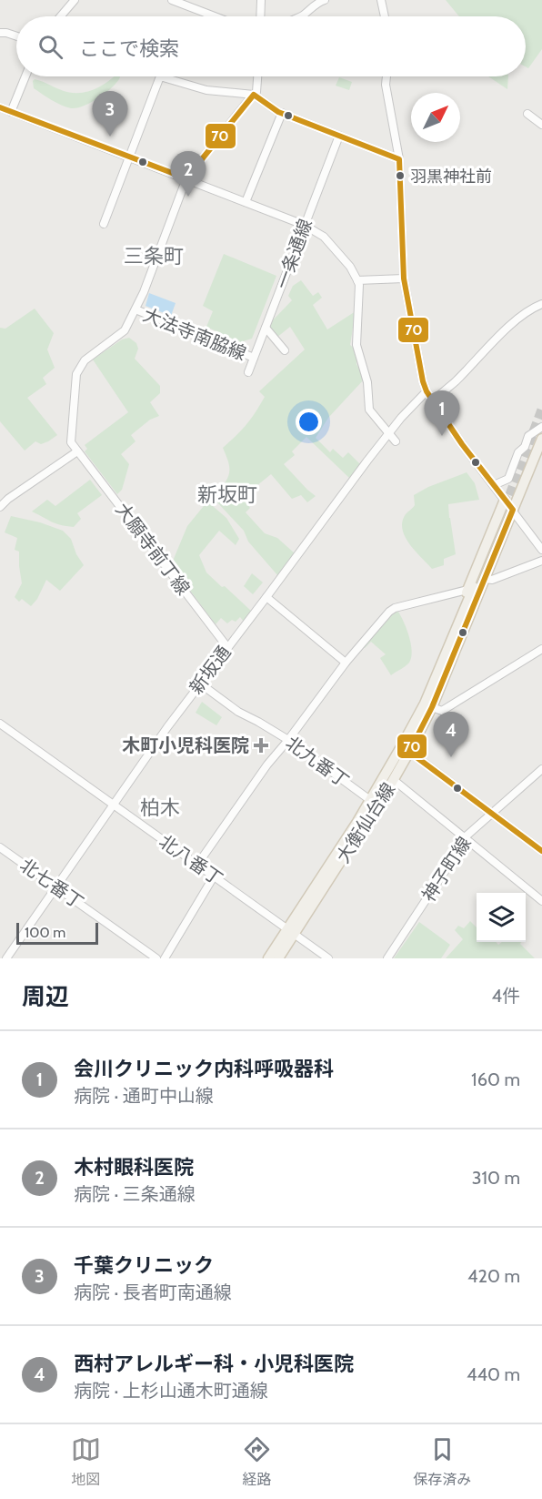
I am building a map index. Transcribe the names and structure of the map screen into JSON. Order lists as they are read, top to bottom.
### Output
{
  "streets": {
    "main road": ["大衡仙台線"],
    "street": [
      "一条通線",
      "大法寺南脇線",
      "大願寺前丁線",
      "新坂通",
      "北九番丁",
      "北八番丁",
      "神子町線",
      "北七番丁"
    ]
  },
  "crossings": [
    ["一条通線", "大法寺南脇線"],
    ["大願寺前丁線", "新坂通"],
    ["新坂通", "北九番丁"],
    ["新坂通", "北八番丁"],
    ["新坂通", "北七番丁"],
    ["北九番丁", "大衡仙台線"],
    ["大衡仙台線", "北八番丁"]
  ],
  "districts": ["三条町", "新坂町", "柏木"],
  "places": {
    "other": ["羽黒神社前"],
    "health": ["木町小児科医院"]
  },
  "lines": ["transit line 70"],
  "scale_bar": "100 m",
  "north": "top right",
  "page": {
    "search": "ここで検索",
    "pins": [
      "3",
      "2",
      "1",
      "4"
    ],
    "scale": "100 m",
    "heading": ["周辺", "4件"],
    "list": [
      {
        "mark": "1",
        "name": "会川クリニック内科呼吸器科",
        "note": "病院 · 通町中山線",
        "value": "160 m"
      },
      {
        "mark": "2",
        "name": "木村眼科医院",
        "note": "病院 · 三条通線",
        "value": "310 m"
      },
      {
        "mark": "3",
        "name": "千葉クリニック",
        "note": "病院 · 長者町南通線",
        "value": "420 m"
      },
      {
        "mark": "4",
        "name": "西村アレルギー科・小児科医院",
        "note": "病院 · 上杉山通木町通線",
        "value": "440 m"
      }
    ],
    "nav": ["地図", "経路", "保存済み"]
  }
}
